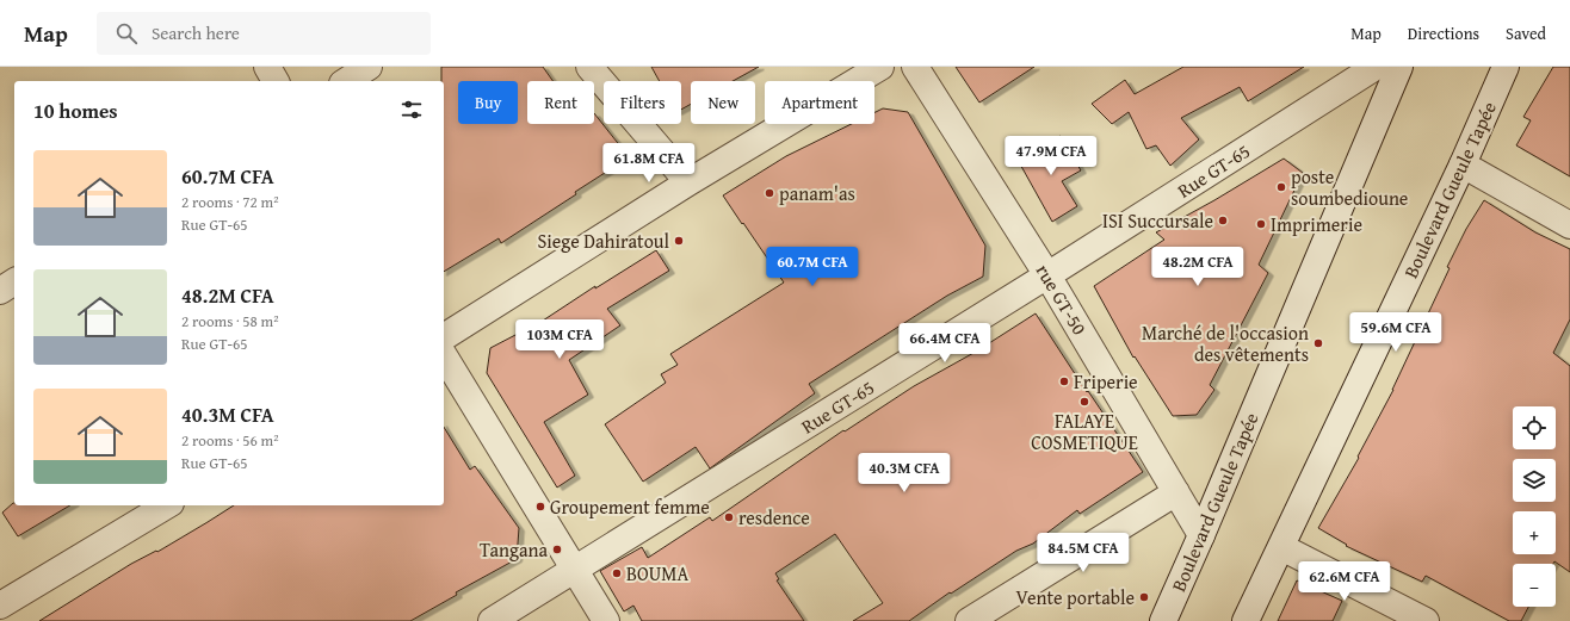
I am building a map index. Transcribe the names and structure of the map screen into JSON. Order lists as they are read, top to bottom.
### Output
{
  "streets": {
    "street": ["Rue GT-65", "Boulevard Gueule Tapée", "rue GT-50"]
  },
  "crossings": [
    ["Rue GT-65", "rue GT-50"],
    ["Boulevard Gueule Tapée", "rue GT-50"]
  ],
  "places": [
    "poste soumbedioune",
    "panam'as",
    "ISI Succursale",
    "Imprimerie",
    "Siege Dahiratoul",
    "Marché de l'occasion des vêtements",
    "Friperie",
    "FALAYE COSMETIQUE",
    "Groupement femme",
    "resdence",
    "Tangana",
    "BOUMA",
    "Vente portable"
  ],
  "page": {
    "header": "Map",
    "search": "Search here",
    "nav": ["Map", "Directions", "Saved"],
    "chip": [
      "Buy",
      "Rent",
      "Filters",
      "New",
      "Apartment"
    ],
    "heading": "10 homes",
    "price": [
      "47.9M CFA",
      "61.8M CFA",
      "60.7M CFA",
      "48.2M CFA",
      "59.6M CFA",
      "103M CFA",
      "66.4M CFA",
      "40.3M CFA",
      "84.5M CFA",
      "62.6M CFA"
    ],
    "list": [
      {
        "name": "60.7M CFA",
        "note": "2 rooms · 72 m² · Rue GT-65"
      },
      {
        "name": "48.2M CFA",
        "note": "2 rooms · 58 m² · Rue GT-65"
      },
      {
        "name": "40.3M CFA",
        "note": "2 rooms · 56 m² · Rue GT-65"
      }
    ],
    "map_buttons": ["+", "−"]
  }
}
